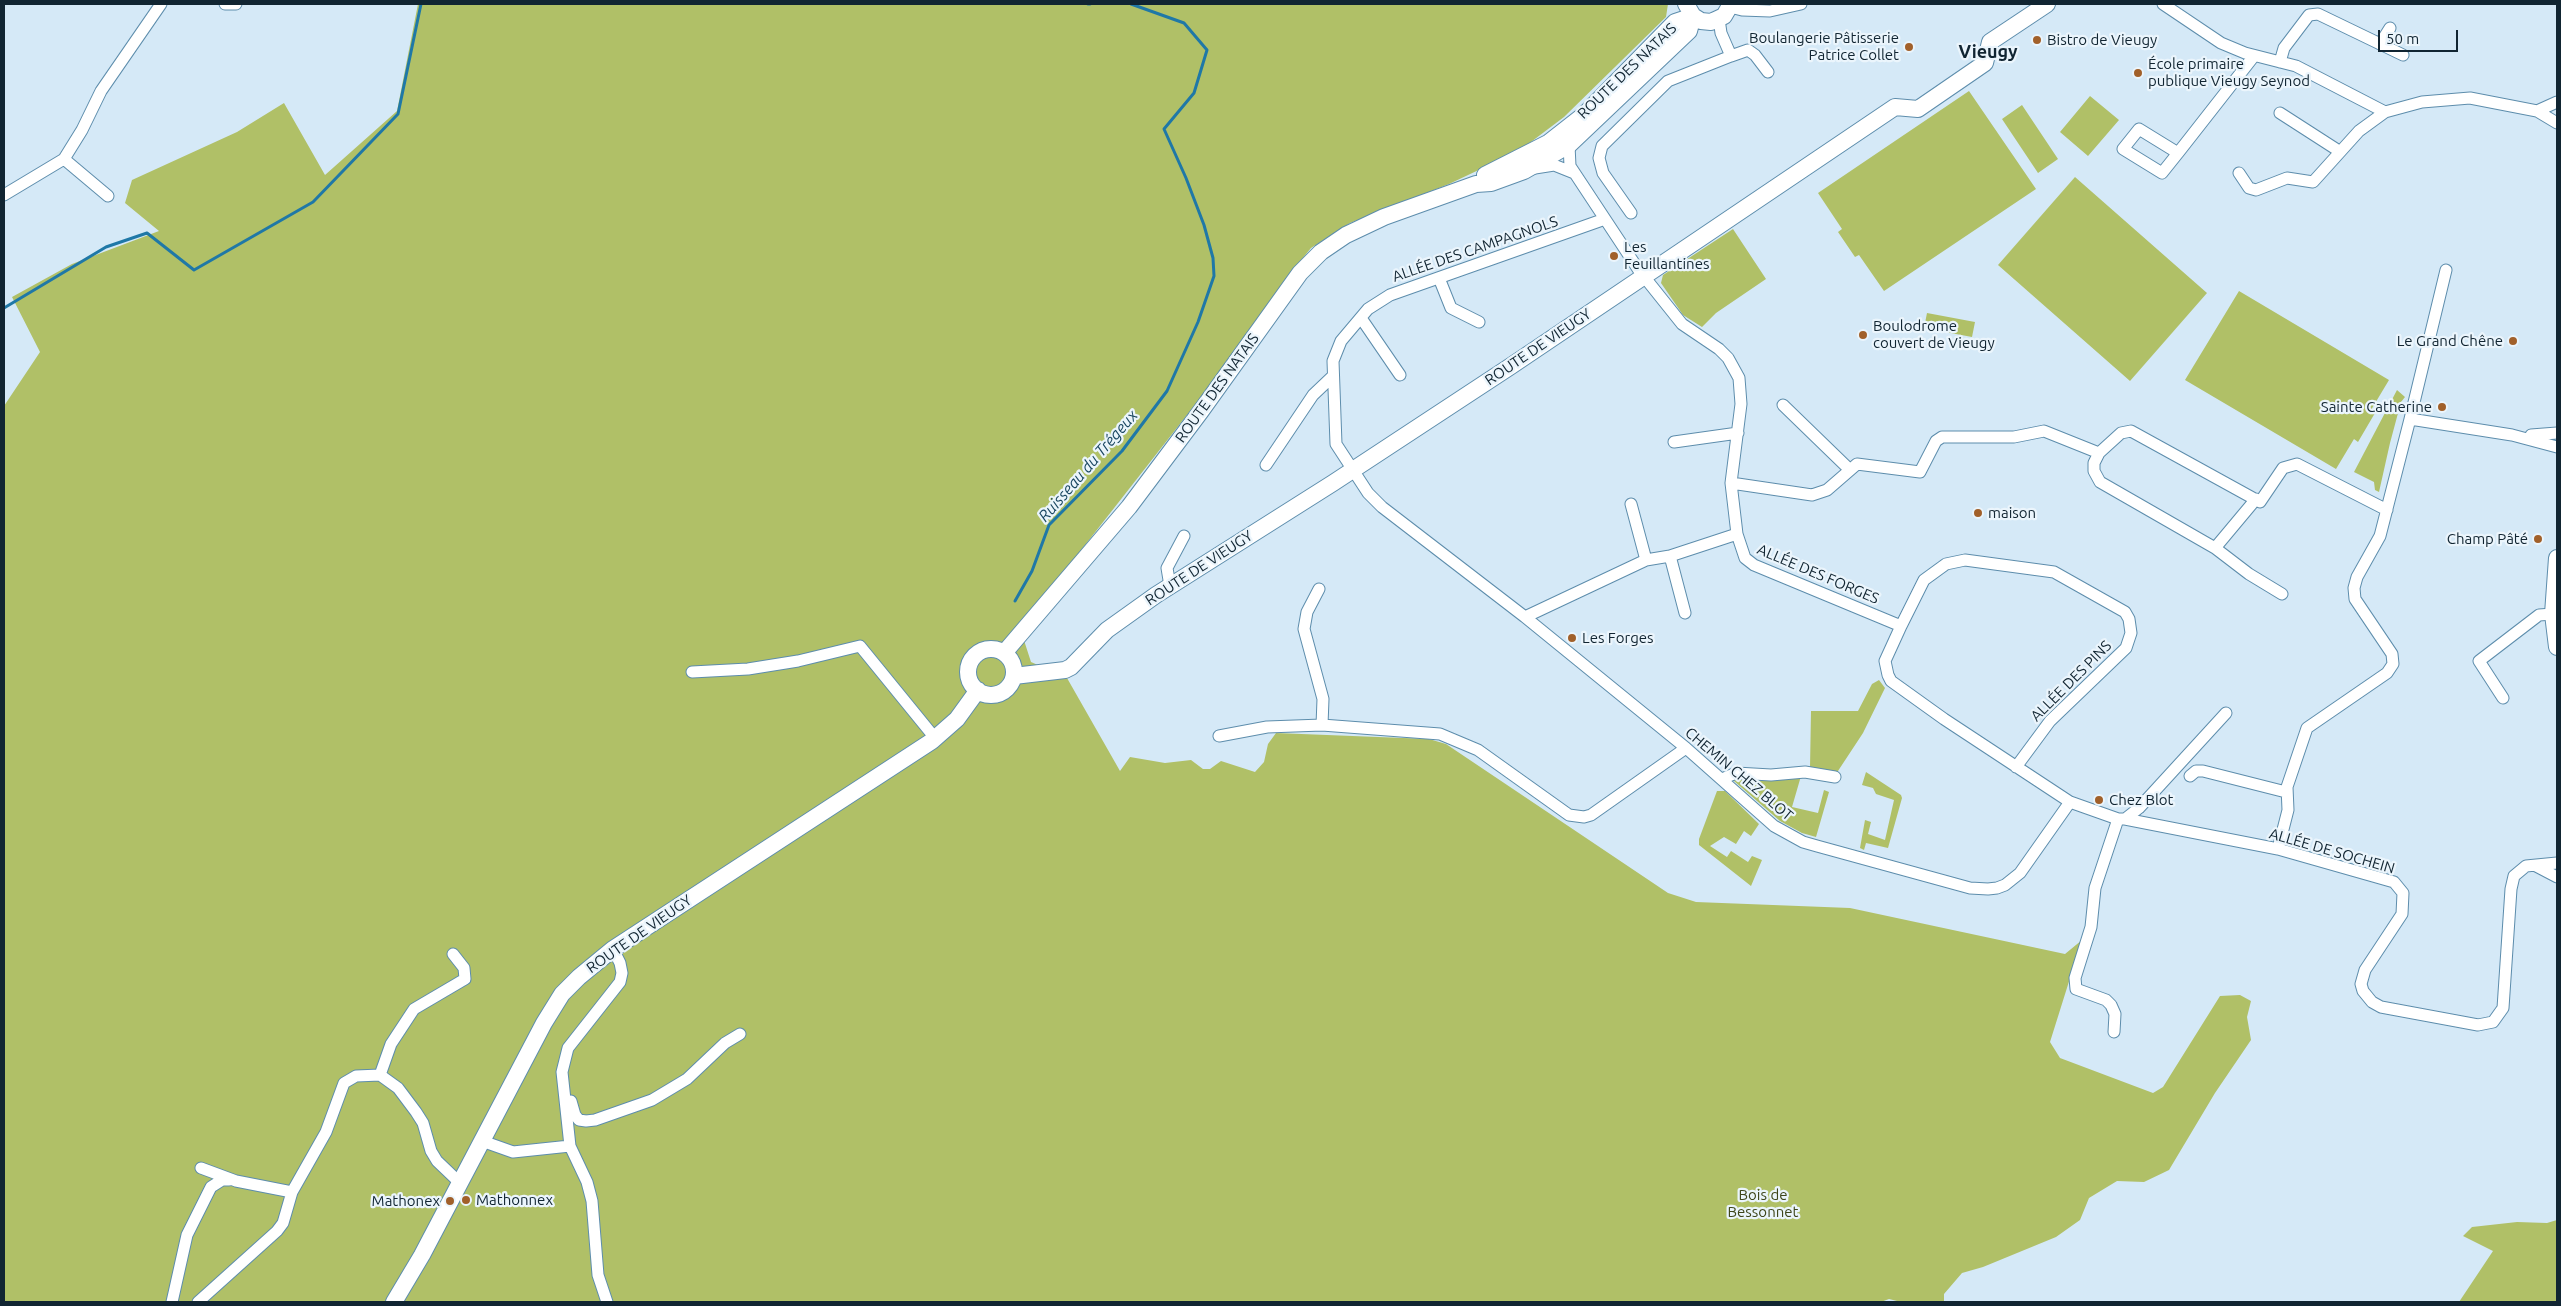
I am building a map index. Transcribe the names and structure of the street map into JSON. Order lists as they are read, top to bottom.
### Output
{
  "streets": {
    "street": [
      "ROUTE DES NATAIS",
      "ALLÉE DES CAMPAGNOLS",
      "ROUTE DE VIEUGY",
      "ALLÉE DES FORGES",
      "ALLÉE DES PINS",
      "CHEMIN CHEZ BLOT",
      "ALLÉE DE SOCHEIN"
    ]
  },
  "crossings": [
    ["ROUTE DES NATAIS", "ROUTE DE VIEUGY"],
    ["ROUTE DES NATAIS", "ALLÉE DES FORGES"],
    ["ALLÉE DES CAMPAGNOLS", "ROUTE DE VIEUGY"],
    ["ALLÉE DES CAMPAGNOLS", "ALLÉE DES FORGES"],
    ["ALLÉE DES CAMPAGNOLS", "CHEMIN CHEZ BLOT"],
    ["ROUTE DE VIEUGY", "ALLÉE DES FORGES"],
    ["ROUTE DE VIEUGY", "CHEMIN CHEZ BLOT"],
    ["ALLÉE DES FORGES", "ALLÉE DES PINS"]
  ],
  "districts": ["Vieugy"],
  "water": ["Ruisseau du Trégeux"],
  "parks": ["Bois de Bessonnet"],
  "places": [
    "Bistro de Vieugy",
    "Boulangerie Pâtisserie Patrice Collet",
    "École primaire publique Vieugy Seynod",
    "Les Feuillantines",
    "Boulodrome couvert de Vieugy",
    "Le Grand Chêne",
    "Sainte Catherine",
    "maison",
    "Champ Pâté",
    "Les Forges",
    "Chez Blot",
    "Mathonnex",
    "Mathonex"
  ],
  "scale_bar": "50 m"
}
